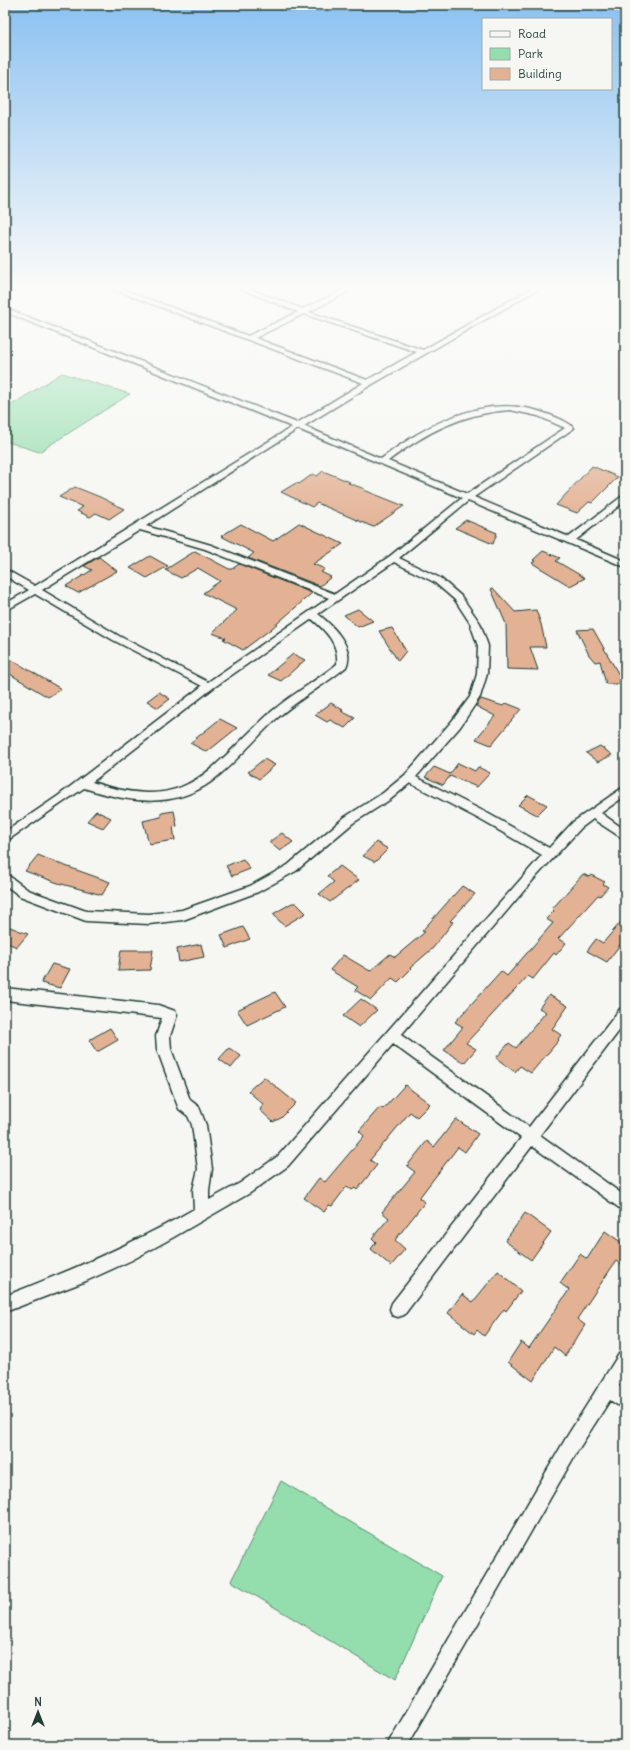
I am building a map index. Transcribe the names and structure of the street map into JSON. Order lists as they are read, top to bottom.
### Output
{
  "legend": ["Road", "Park", "Building"],
  "north": "top"
}
